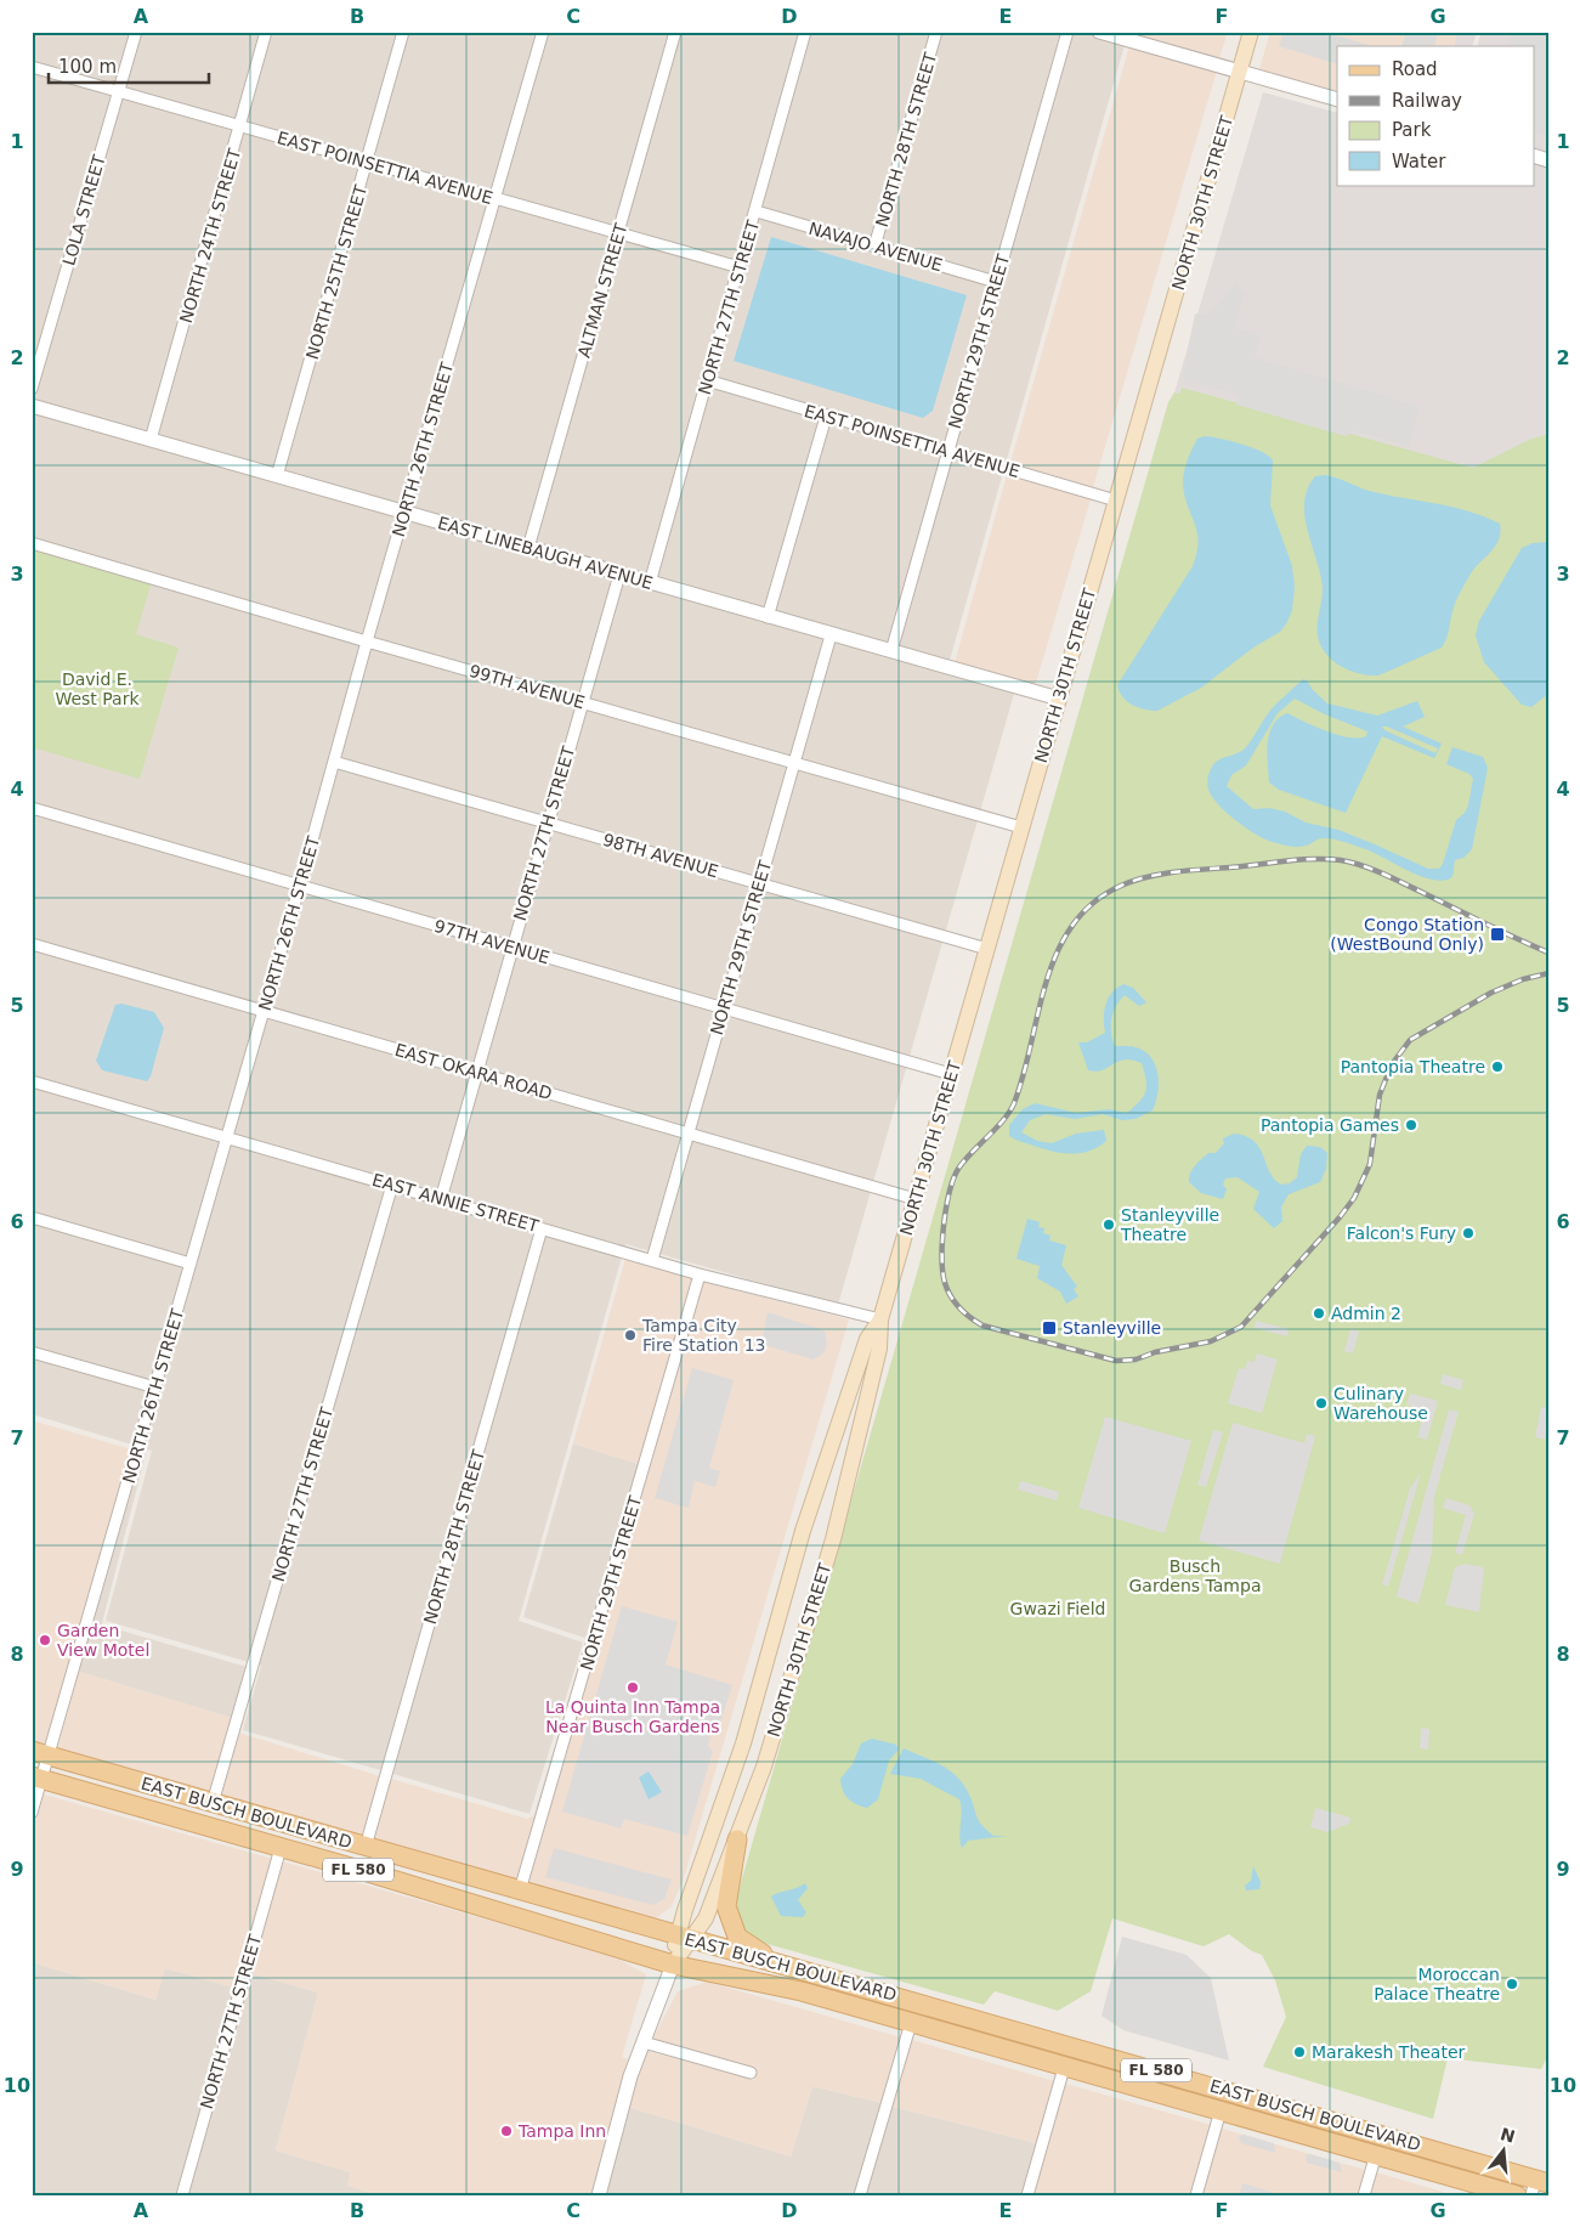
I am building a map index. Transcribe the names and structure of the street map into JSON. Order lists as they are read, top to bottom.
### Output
{
  "streets": {
    "main road": ["NORTH 30TH STREET", "EAST BUSCH BOULEVARD", "FL 580"],
    "street": [
      "NORTH 28TH STREET",
      "EAST POINSETTIA AVENUE",
      "LOLA STREET",
      "NORTH 24TH STREET",
      "NAVAJO AVENUE",
      "NORTH 25TH STREET",
      "ALTMAN STREET",
      "NORTH 27TH STREET",
      "NORTH 29TH STREET",
      "NORTH 26TH STREET",
      "EAST LINEBAUGH AVENUE",
      "99TH AVENUE",
      "98TH AVENUE",
      "97TH AVENUE",
      "EAST OKARA ROAD",
      "EAST ANNIE STREET"
    ]
  },
  "crossings": [
    ["NORTH 28TH STREET", "NAVAJO AVENUE"],
    ["NORTH 28TH STREET", "EAST ANNIE STREET"],
    ["NORTH 28TH STREET", "EAST BUSCH BOULEVARD"],
    ["EAST POINSETTIA AVENUE", "NORTH 30TH STREET"],
    ["EAST POINSETTIA AVENUE", "LOLA STREET"],
    ["EAST POINSETTIA AVENUE", "NORTH 24TH STREET"],
    ["EAST POINSETTIA AVENUE", "NORTH 25TH STREET"],
    ["EAST POINSETTIA AVENUE", "ALTMAN STREET"],
    ["EAST POINSETTIA AVENUE", "NORTH 27TH STREET"],
    ["EAST POINSETTIA AVENUE", "NORTH 29TH STREET"],
    ["EAST POINSETTIA AVENUE", "NORTH 26TH STREET"],
    ["NORTH 30TH STREET", "EAST LINEBAUGH AVENUE"],
    ["NORTH 30TH STREET", "99TH AVENUE"],
    ["NORTH 30TH STREET", "98TH AVENUE"],
    ["NORTH 30TH STREET", "97TH AVENUE"],
    ["NORTH 30TH STREET", "EAST OKARA ROAD"],
    ["NORTH 30TH STREET", "EAST ANNIE STREET"],
    ["NORTH 30TH STREET", "EAST BUSCH BOULEVARD"],
    ["NORTH 24TH STREET", "EAST LINEBAUGH AVENUE"],
    ["NAVAJO AVENUE", "NORTH 27TH STREET"],
    ["NAVAJO AVENUE", "NORTH 29TH STREET"],
    ["NORTH 25TH STREET", "EAST LINEBAUGH AVENUE"],
    ["ALTMAN STREET", "EAST LINEBAUGH AVENUE"],
    ["NORTH 27TH STREET", "EAST LINEBAUGH AVENUE"],
    ["NORTH 27TH STREET", "99TH AVENUE"],
    ["NORTH 27TH STREET", "98TH AVENUE"],
    ["NORTH 27TH STREET", "97TH AVENUE"],
    ["NORTH 27TH STREET", "EAST OKARA ROAD"],
    ["NORTH 27TH STREET", "EAST ANNIE STREET"],
    ["NORTH 27TH STREET", "EAST BUSCH BOULEVARD"],
    ["NORTH 29TH STREET", "EAST LINEBAUGH AVENUE"],
    ["NORTH 29TH STREET", "99TH AVENUE"],
    ["NORTH 29TH STREET", "98TH AVENUE"],
    ["NORTH 29TH STREET", "97TH AVENUE"],
    ["NORTH 29TH STREET", "EAST OKARA ROAD"],
    ["NORTH 29TH STREET", "EAST ANNIE STREET"],
    ["NORTH 29TH STREET", "EAST BUSCH BOULEVARD"],
    ["NORTH 26TH STREET", "EAST LINEBAUGH AVENUE"],
    ["NORTH 26TH STREET", "99TH AVENUE"],
    ["NORTH 26TH STREET", "98TH AVENUE"],
    ["NORTH 26TH STREET", "97TH AVENUE"],
    ["NORTH 26TH STREET", "EAST OKARA ROAD"],
    ["NORTH 26TH STREET", "EAST ANNIE STREET"],
    ["NORTH 26TH STREET", "EAST BUSCH BOULEVARD"]
  ],
  "parks": ["David E. West Park", "Busch Gardens Tampa", "Gwazi Field"],
  "places": {
    "transit": ["Congo Station (WestBound Only)", "Stanleyville"],
    "other": [
      "Pantopia Theatre",
      "Pantopia Games",
      "Stanleyville Theatre",
      "Falcon's Fury",
      "Admin 2",
      "Tampa City Fire Station 13",
      "Culinary Warehouse",
      "Garden View Motel",
      "La Quinta Inn Tampa Near Busch Gardens",
      "Moroccan Palace Theatre",
      "Marakesh Theater",
      "Tampa Inn"
    ]
  },
  "legend": [
    "Road",
    "Railway",
    "Park",
    "Water"
  ],
  "scale_bar": "100 m",
  "north": "top",
  "grid": {
    "columns": [
      "A",
      "B",
      "C",
      "D",
      "E",
      "F",
      "G"
    ],
    "rows": [
      "1",
      "2",
      "3",
      "4",
      "5",
      "6",
      "7",
      "8",
      "9",
      "10"
    ]
  }
}
